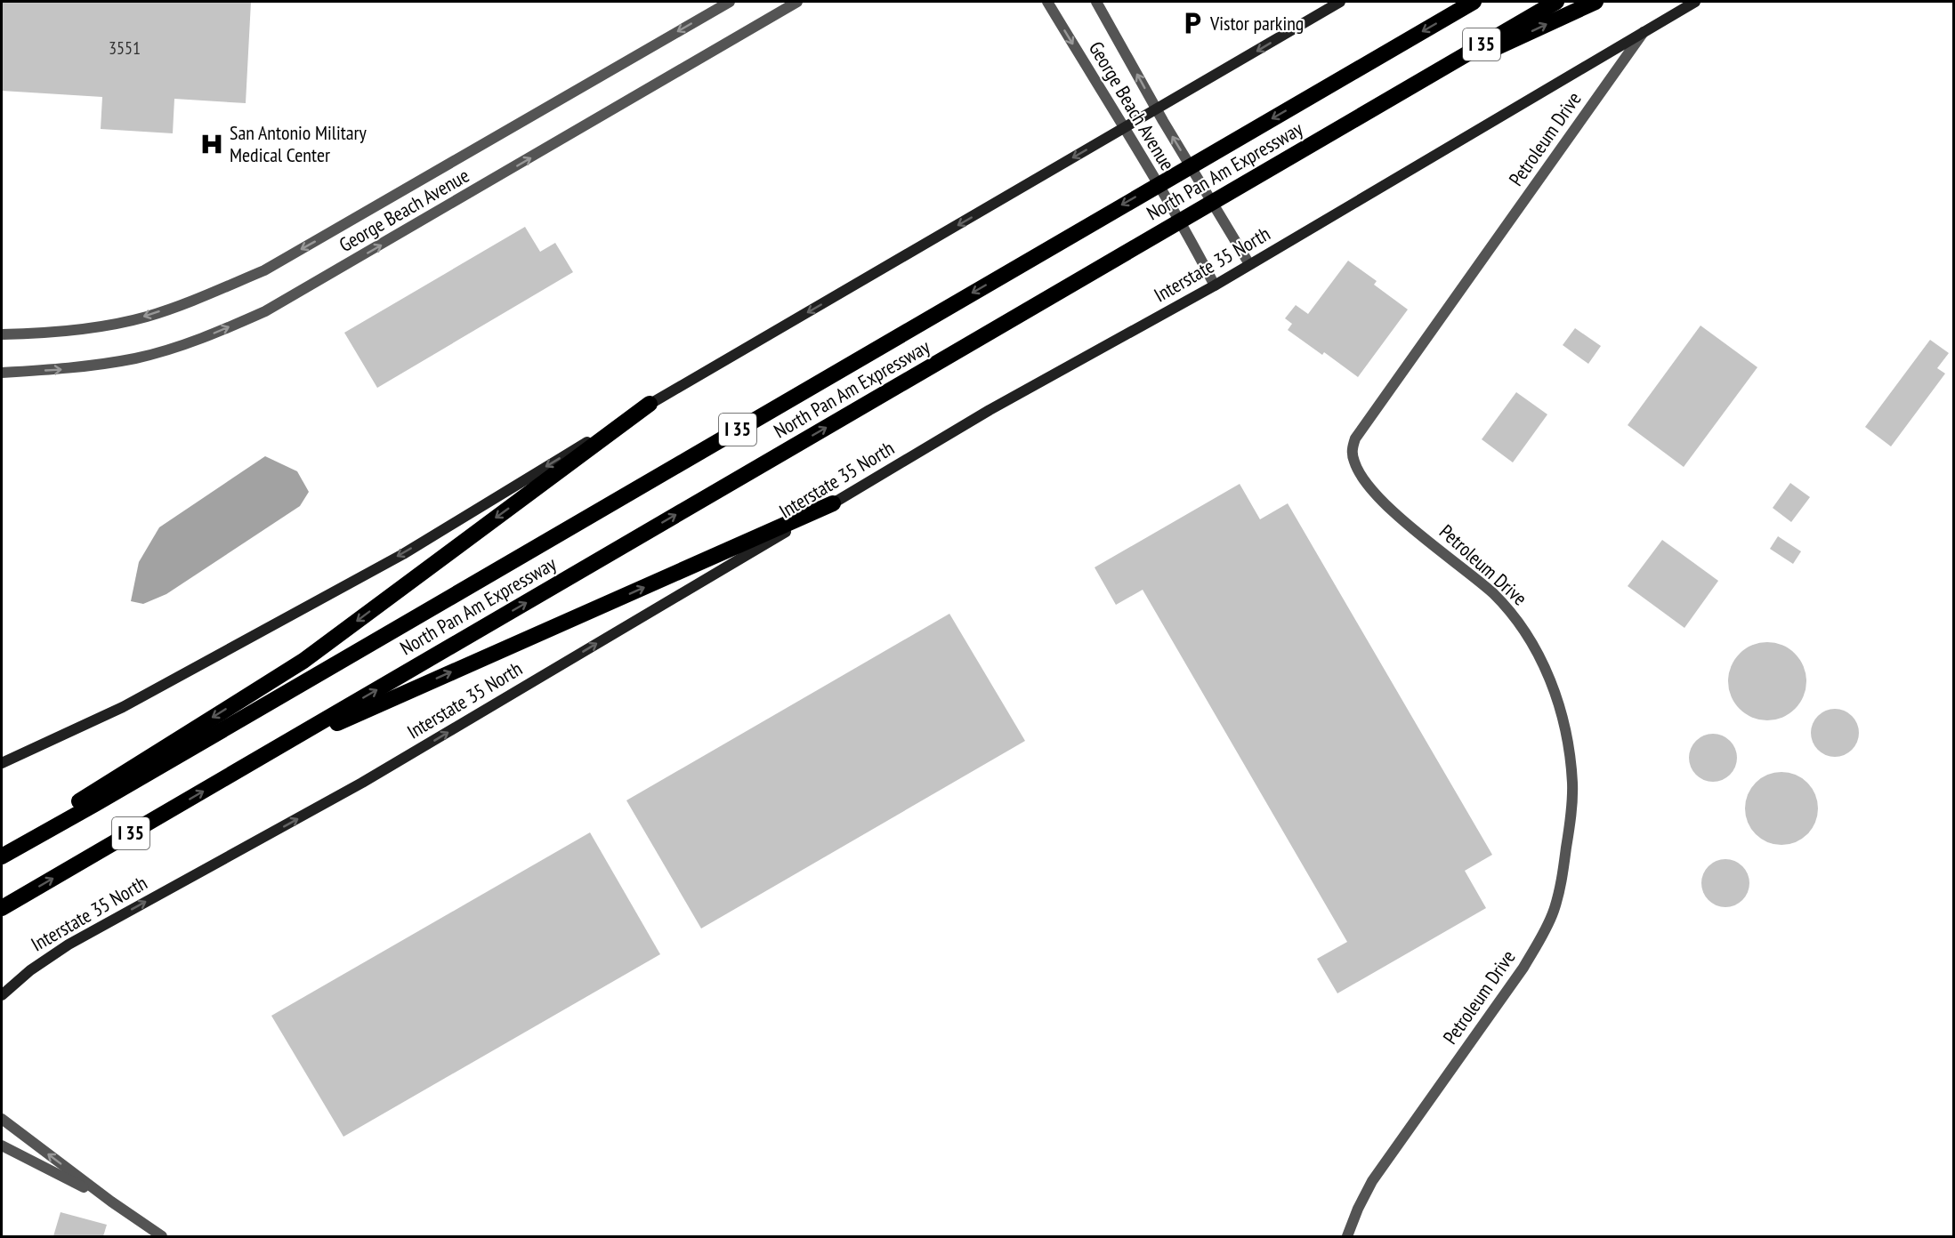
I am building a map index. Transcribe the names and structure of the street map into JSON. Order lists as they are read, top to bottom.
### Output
{
  "streets": {
    "highway": ["I 35", "North Pan Am Expressway"],
    "main road": ["Interstate 35 North"],
    "street": ["George Beach Avenue", "Petroleum Drive"]
  },
  "crossings": [
    ["George Beach Avenue", "Interstate 35 North"],
    ["Petroleum Drive", "Interstate 35 North"]
  ],
  "one_way": ["Interstate 35 North"],
  "places": {
    "parking": ["Vistor parking"],
    "hospital": ["San Antonio Military Medical Center"]
  },
  "house_numbers": ["3551"]
}
